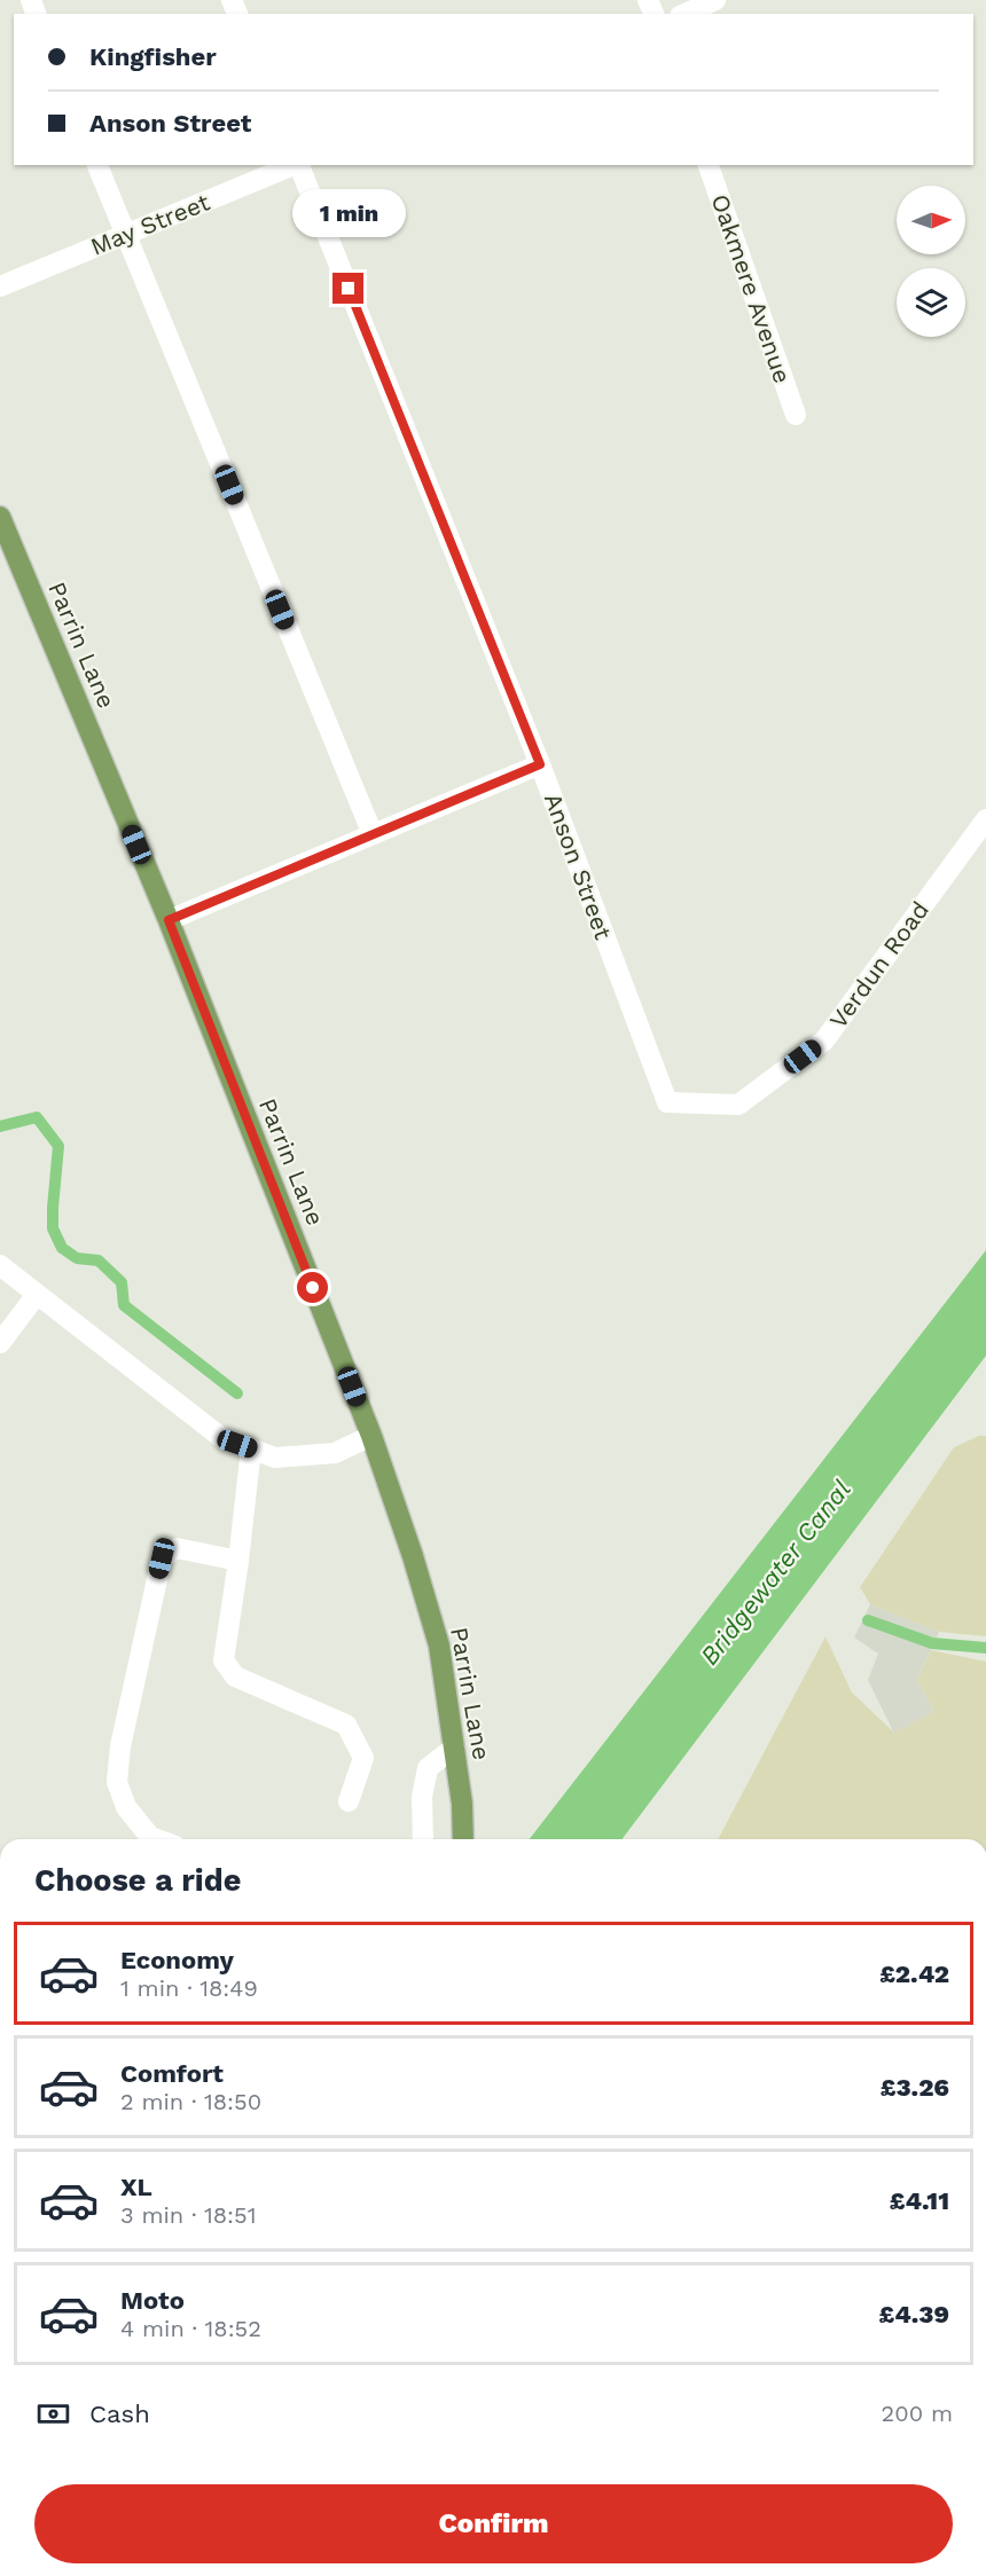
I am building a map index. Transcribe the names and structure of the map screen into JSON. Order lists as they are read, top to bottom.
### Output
{
  "streets": {
    "main road": ["Parrin Lane"],
    "street": [
      "May Street",
      "Oakmere Avenue",
      "Anson Street",
      "Verdun Road"
    ]
  },
  "crossings": [
    ["Anson Street", "Verdun Road"]
  ],
  "water": ["Bridgewater Canal"],
  "north": "right",
  "page": {
    "banner": ["Kingfisher", "Anson Street"],
    "bubble": "1 min",
    "heading": "Choose a ride",
    "list": [
      {
        "name": "Economy",
        "note": "1 min · 18:49",
        "value": "£2.42"
      },
      {
        "name": "Comfort",
        "note": "2 min · 18:50",
        "value": "£3.26"
      },
      {
        "name": "XL",
        "note": "3 min · 18:51",
        "value": "£4.11"
      },
      {
        "name": "Moto",
        "note": "4 min · 18:52",
        "value": "£4.39"
      }
    ],
    "pay": ["Cash", "200 m"],
    "buttons": "Confirm"
  }
}
